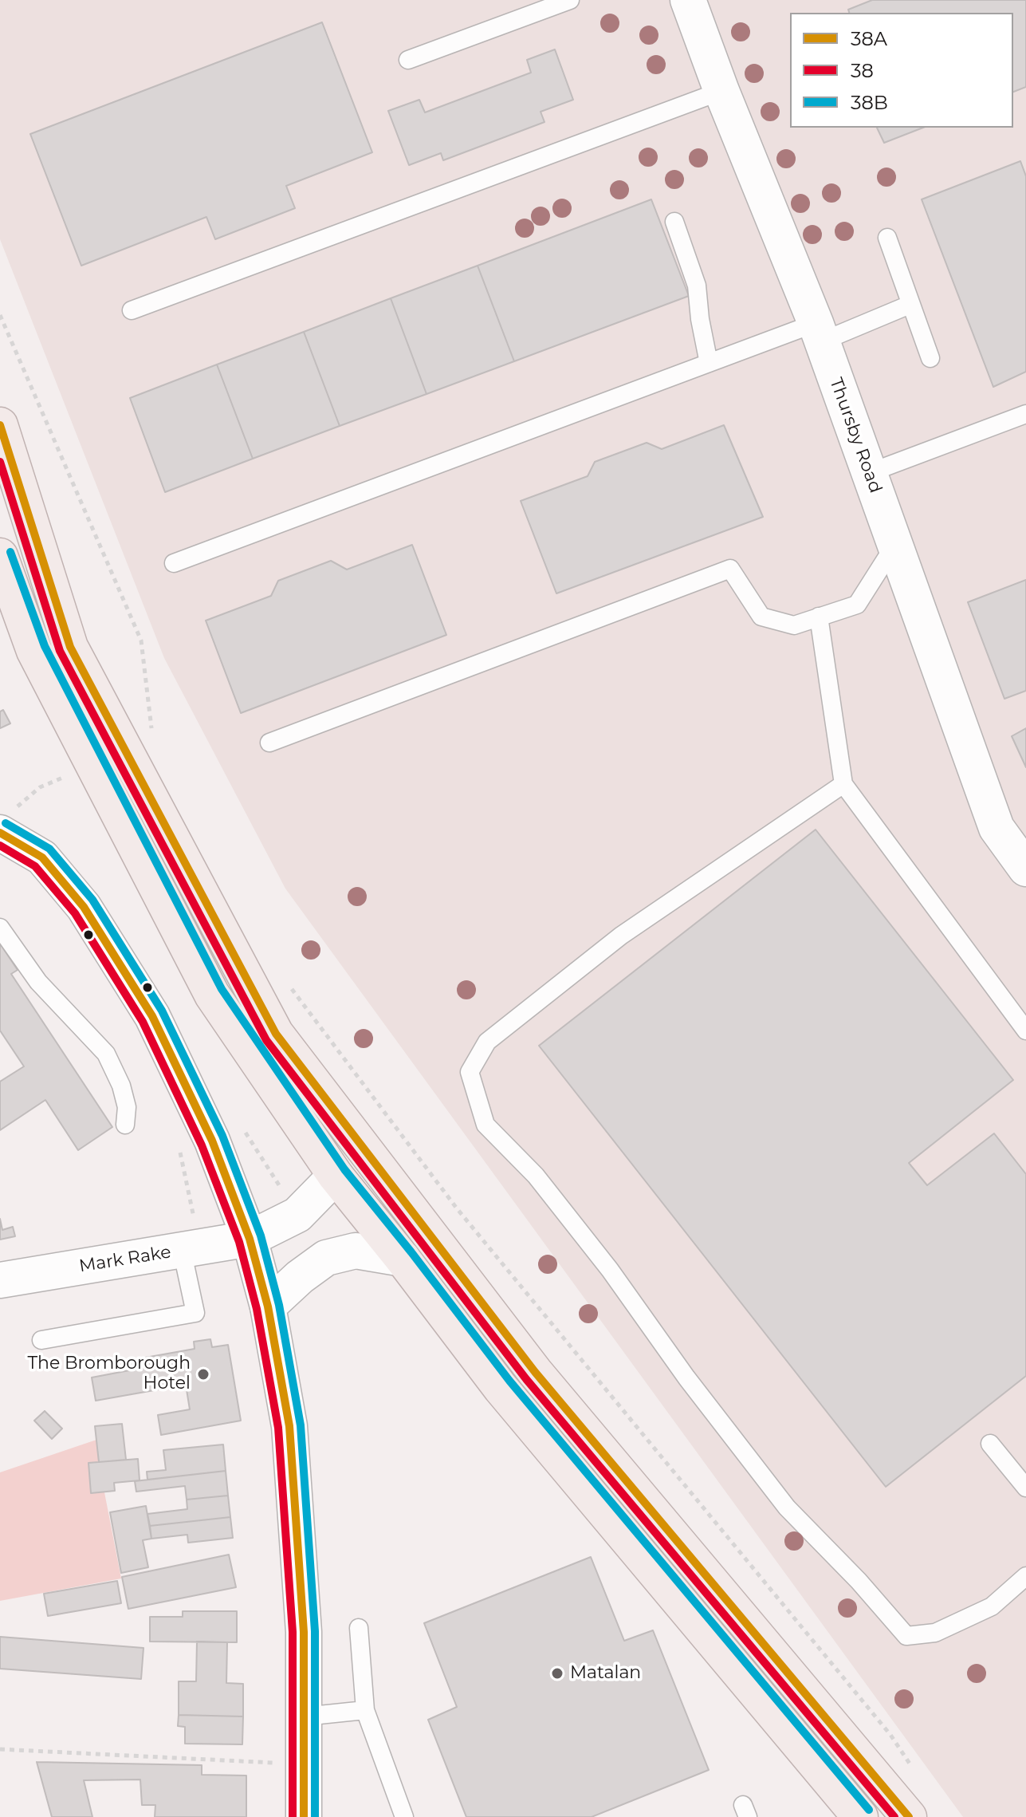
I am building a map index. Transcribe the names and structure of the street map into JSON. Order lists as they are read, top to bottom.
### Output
{
  "streets": {
    "street": ["Thursby Road", "Mark Rake"]
  },
  "places": ["The Bromborough Hotel", "Matalan"],
  "lines": ["transit line 38A", "transit line 38", "transit line 38B"],
  "legend": ["38A", "38", "38B"]
}
